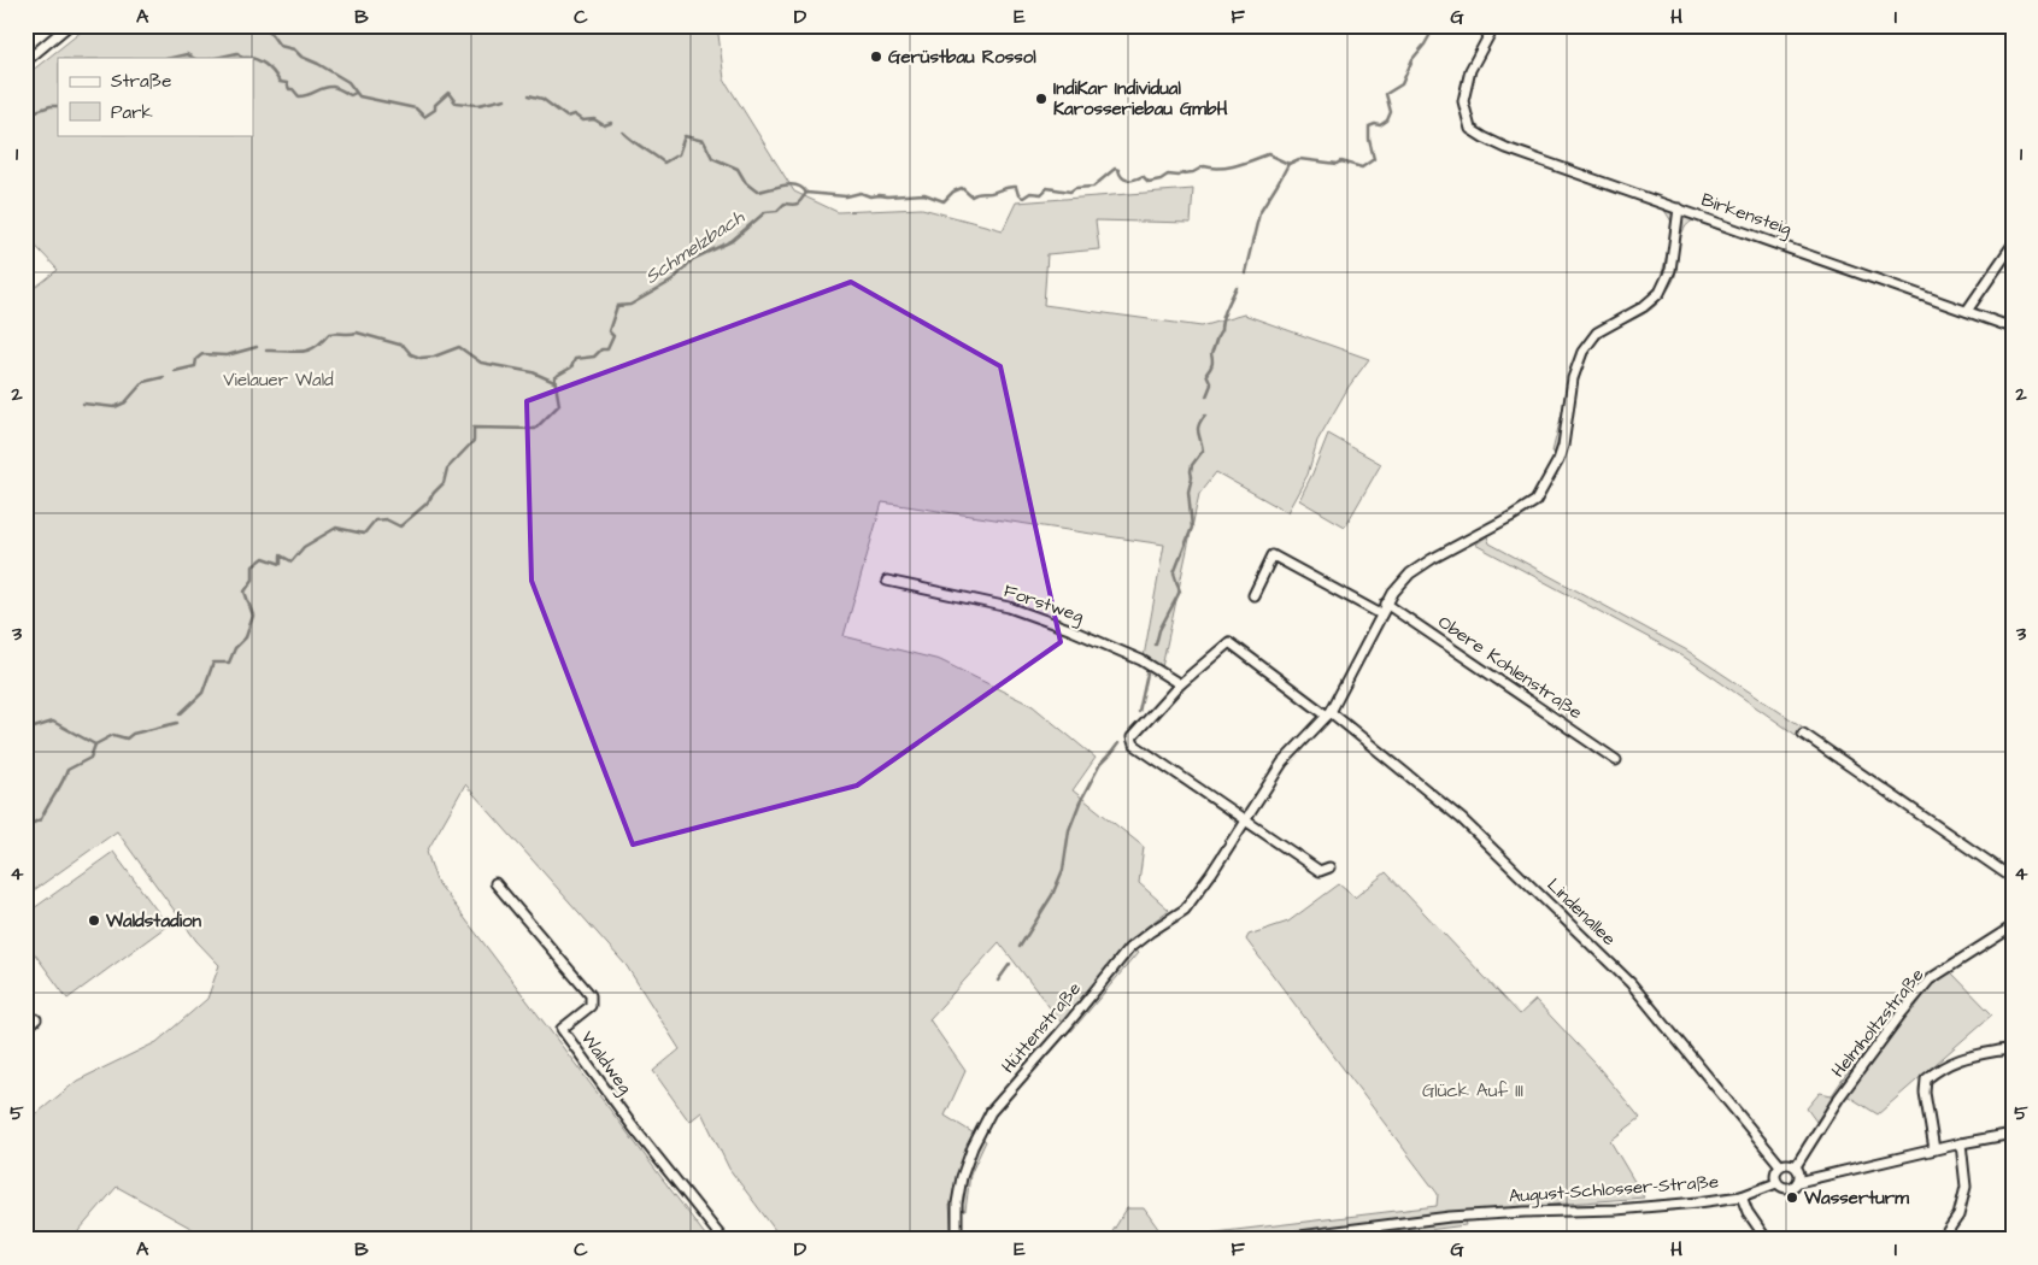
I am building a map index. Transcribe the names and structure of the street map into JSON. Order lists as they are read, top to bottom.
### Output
{
  "streets": {
    "street": [
      "Birkensteig",
      "Forstweg",
      "Obere Kohlenstraße",
      "Lindenallee",
      "Helmholtzstraße",
      "Hüttenstraße",
      "Waldweg",
      "August-Schlosser-Straße"
    ]
  },
  "crossings": [
    ["Lindenallee", "Helmholtzstraße"],
    ["Lindenallee", "August-Schlosser-Straße"],
    ["Helmholtzstraße", "August-Schlosser-Straße"]
  ],
  "water": ["Schmelzbach"],
  "parks": ["Vielauer Wald", "Glück Auf III"],
  "places": [
    "Gerüstbau Rossol",
    "IndiKar Individual Karosseriebau GmbH",
    "Waldstadion",
    "Wasserturm"
  ],
  "legend": ["Straße", "Park"],
  "grid": {
    "columns": [
      "A",
      "B",
      "C",
      "D",
      "E",
      "F",
      "G",
      "H",
      "I"
    ],
    "rows": [
      "1",
      "2",
      "3",
      "4",
      "5"
    ]
  }
}
